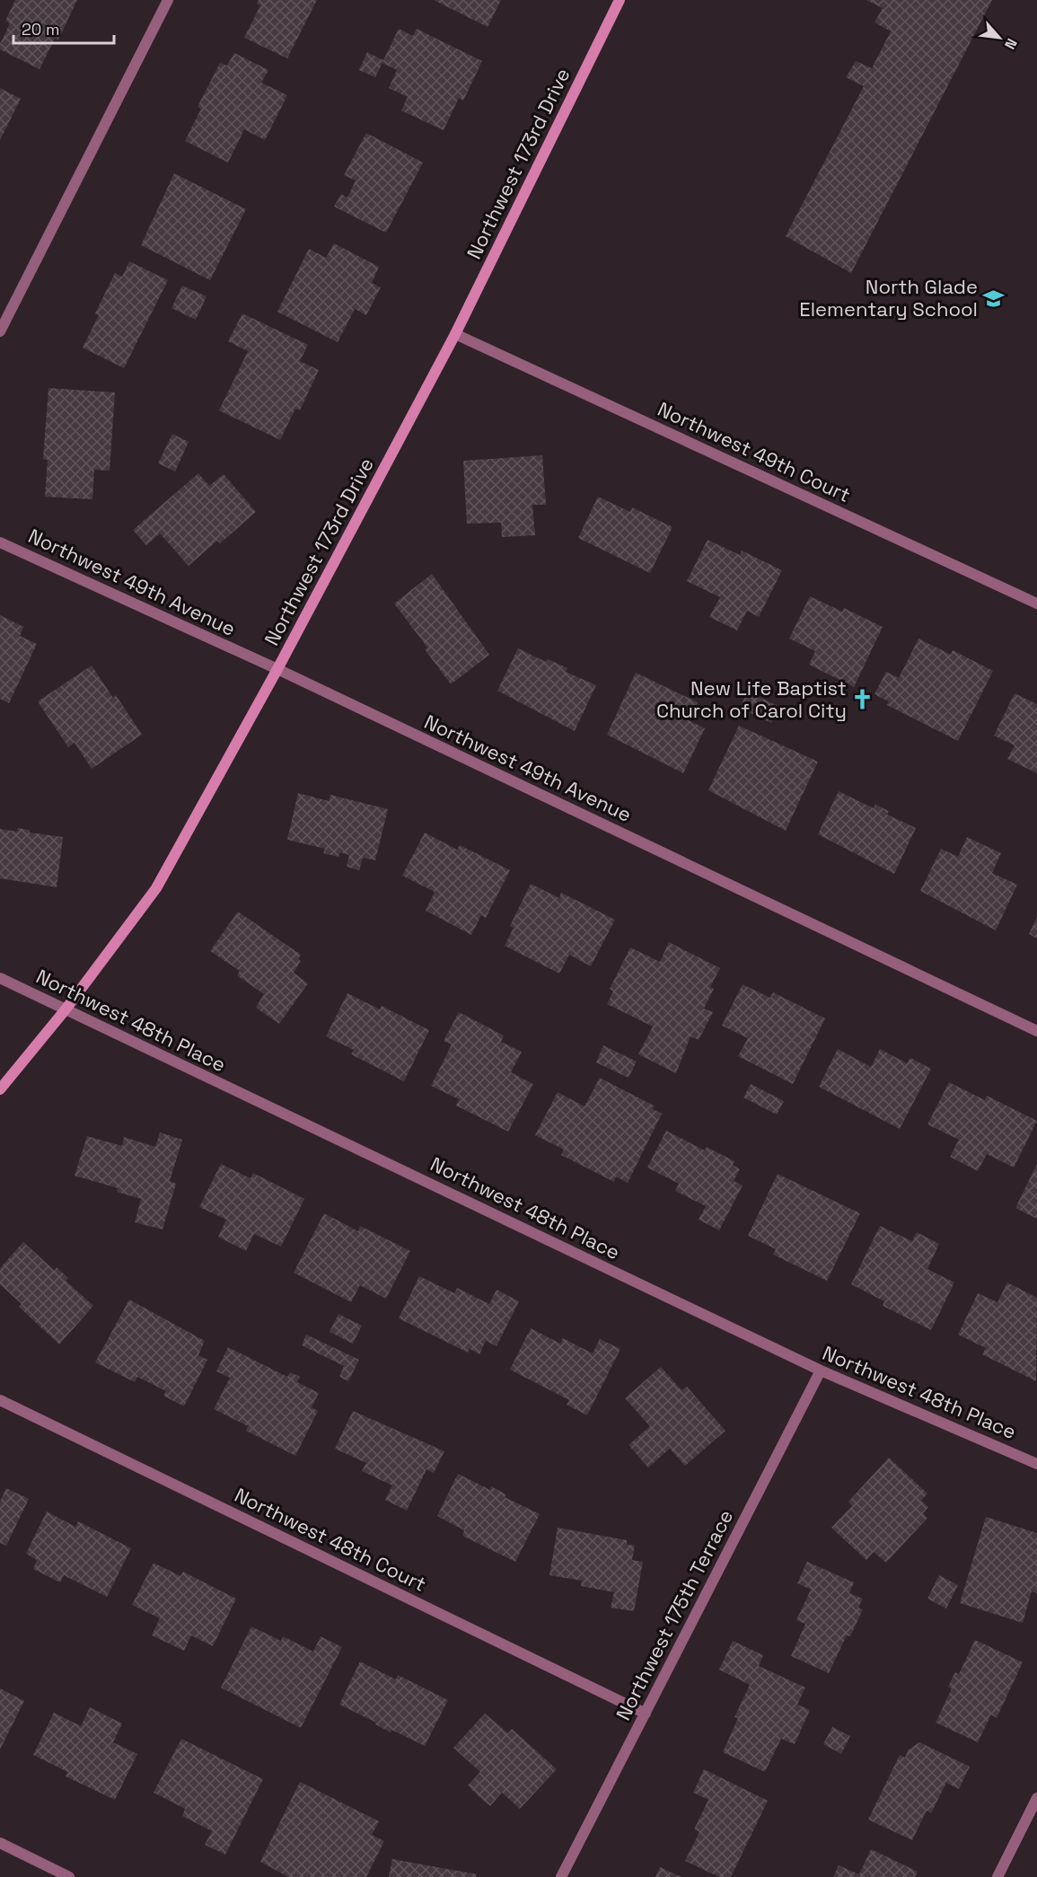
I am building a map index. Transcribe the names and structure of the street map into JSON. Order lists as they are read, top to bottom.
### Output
{
  "streets": {
    "street": [
      "Northwest 173rd Drive",
      "Northwest 49th Court",
      "Northwest 49th Avenue",
      "Northwest 48th Place",
      "Northwest 48th Court",
      "Northwest 175th Terrace"
    ]
  },
  "crossings": [
    ["Northwest 173rd Drive", "Northwest 49th Court"],
    ["Northwest 173rd Drive", "Northwest 49th Avenue"],
    ["Northwest 173rd Drive", "Northwest 48th Place"],
    ["Northwest 48th Place", "Northwest 175th Terrace"],
    ["Northwest 48th Court", "Northwest 175th Terrace"]
  ],
  "places": {
    "school or university": ["North Glade Elementary School"],
    "church": ["New Life Baptist Church of Carol City"]
  },
  "scale_bar": "20 m",
  "north": "bottom right"
}
